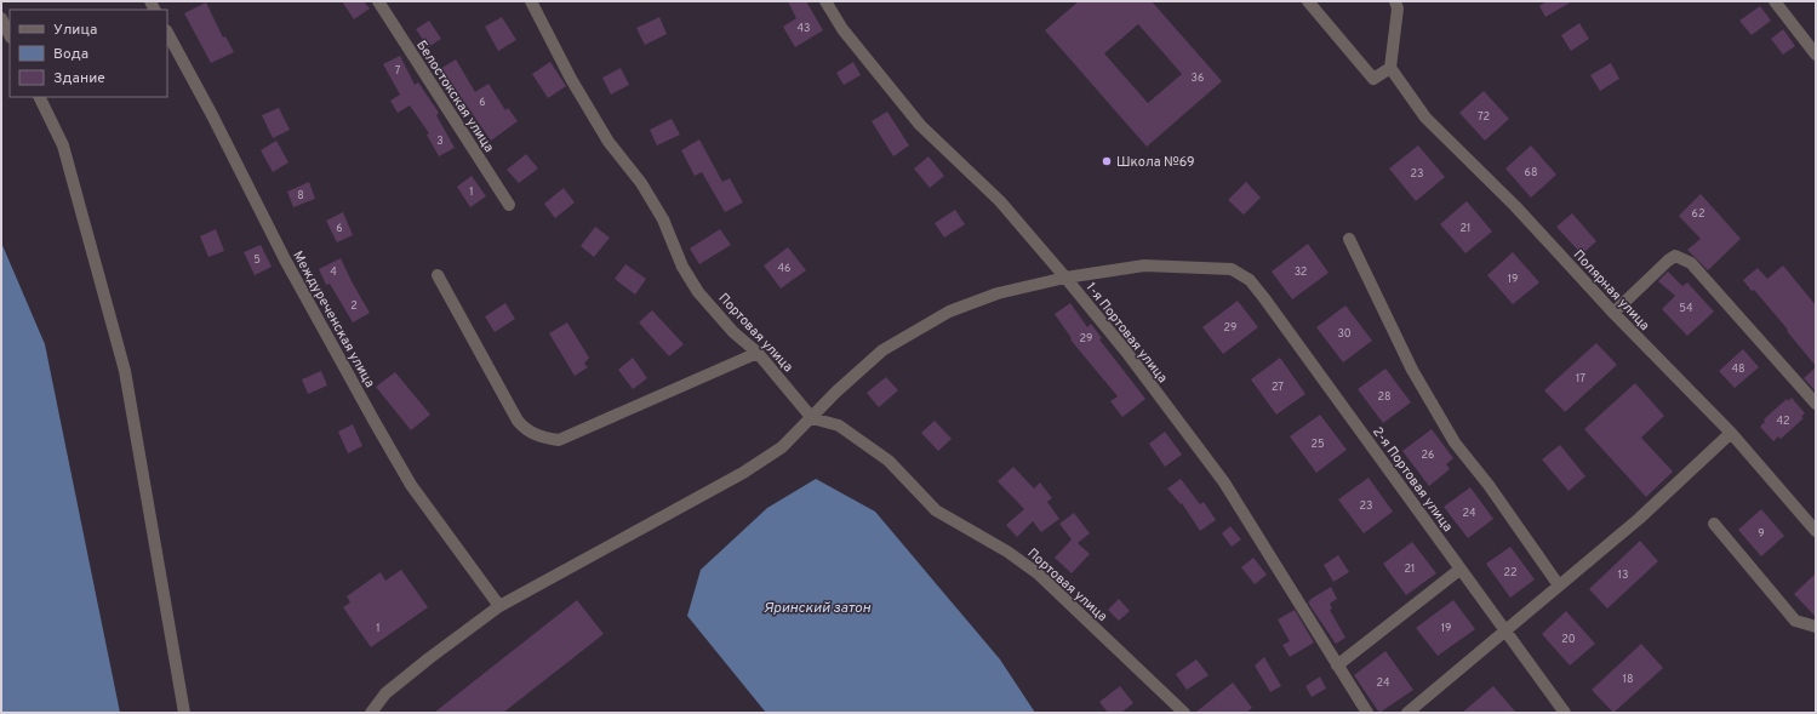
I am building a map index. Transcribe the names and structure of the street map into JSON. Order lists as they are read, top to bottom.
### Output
{
  "streets": {
    "street": [
      "Белостокская улица",
      "Полярная улица",
      "Междуреченская улица",
      "Портовая улица",
      "1-я Портовая улица",
      "2-я Портовая улица"
    ]
  },
  "crossings": [
    ["1-я Портовая улица", "2-я Портовая улица"]
  ],
  "water": ["Яринский затон"],
  "places": ["Школа №69"],
  "house_numbers": [
    "43",
    "7",
    "36",
    "6",
    "72",
    "3",
    "68",
    "23",
    "1",
    "8",
    "62",
    "6",
    "21",
    "5",
    "46",
    "4",
    "32",
    "19",
    "2",
    "54",
    "29",
    "30",
    "29",
    "48",
    "17",
    "27",
    "28",
    "42",
    "25",
    "26",
    "23",
    "24",
    "9",
    "21",
    "22",
    "13",
    "1",
    "19",
    "20",
    "18",
    "24"
  ],
  "legend": ["Улица", "Вода", "Здание"]
}
